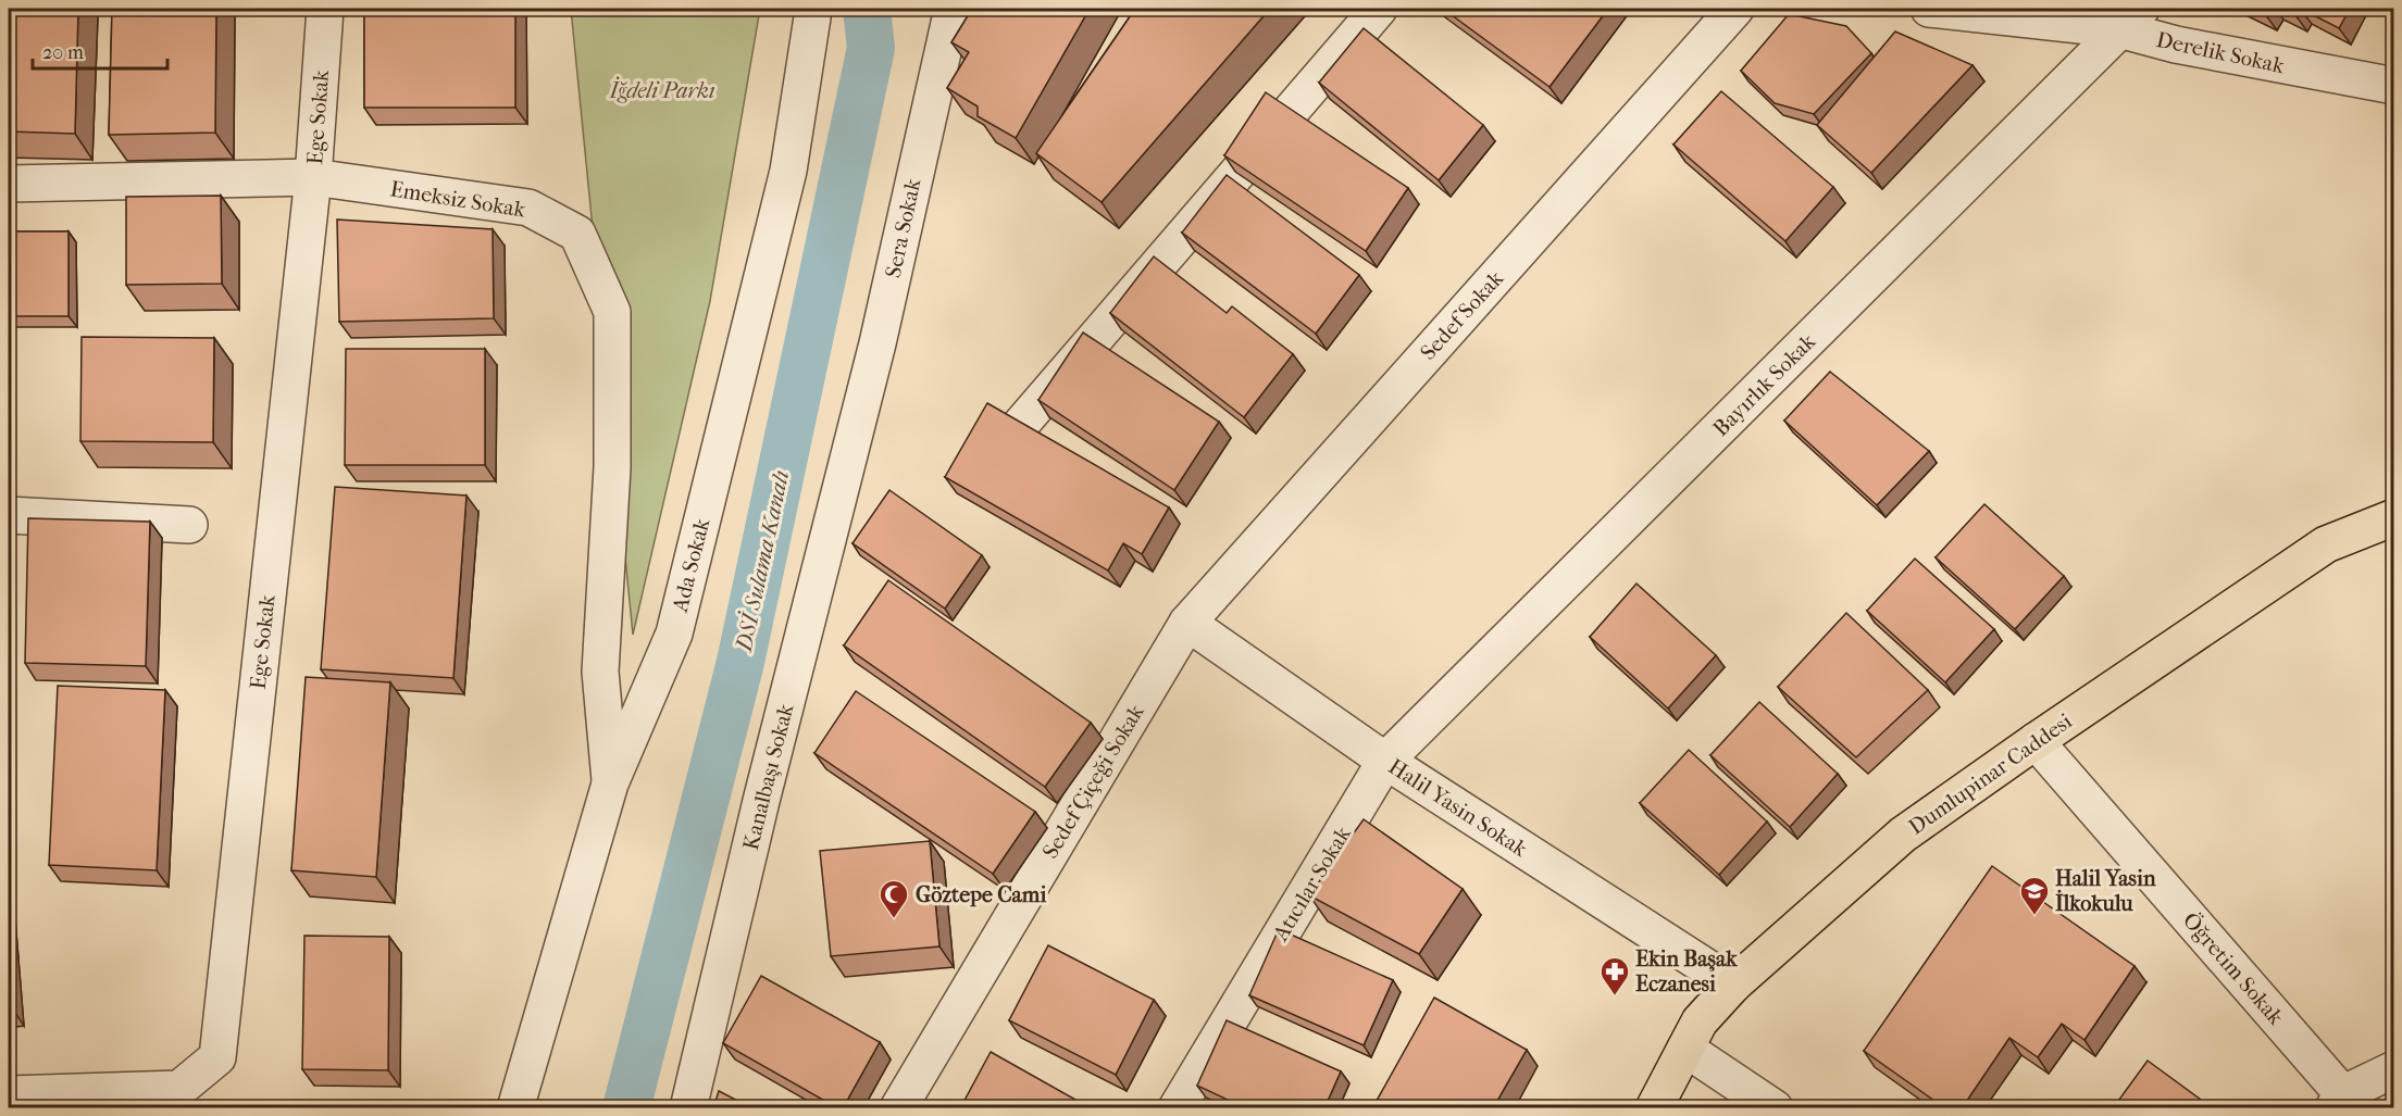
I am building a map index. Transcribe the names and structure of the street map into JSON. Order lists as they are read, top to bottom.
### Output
{
  "streets": {
    "main road": ["Dumlupinar Caddesi"],
    "street": [
      "Derelik Sokak",
      "Ege Sokak",
      "Emeksiz Sokak",
      "Sera Sokak",
      "Sedef Sokak",
      "Bayırlık Sokak",
      "Ada Sokak",
      "Kanalbaşı Sokak",
      "Sedef Çiçeği Sokak",
      "Halil Yasin Sokak",
      "Atıcılar Sokak",
      "Öğretim Sokak"
    ]
  },
  "crossings": [
    ["Derelik Sokak", "Bayırlık Sokak"],
    ["Ege Sokak", "Emeksiz Sokak"],
    ["Emeksiz Sokak", "Ada Sokak"],
    ["Sera Sokak", "Kanalbaşı Sokak"],
    ["Sedef Sokak", "Sedef Çiçeği Sokak"],
    ["Sedef Sokak", "Halil Yasin Sokak"],
    ["Bayırlık Sokak", "Halil Yasin Sokak"],
    ["Bayırlık Sokak", "Atıcılar Sokak"],
    ["Dumlupinar Caddesi", "Halil Yasin Sokak"],
    ["Dumlupinar Caddesi", "Öğretim Sokak"],
    ["Sedef Çiçeği Sokak", "Halil Yasin Sokak"],
    ["Halil Yasin Sokak", "Atıcılar Sokak"]
  ],
  "water": ["DSİ Sulama Kanalı"],
  "parks": ["İğdeli Parkı"],
  "places": {
    "school or university": ["Halil Yasin İlkokulu"],
    "mosque": ["Göztepe Cami"],
    "pharmacy": ["Ekin Başak Eczanesi"]
  },
  "scale_bar": "20 m"
}
